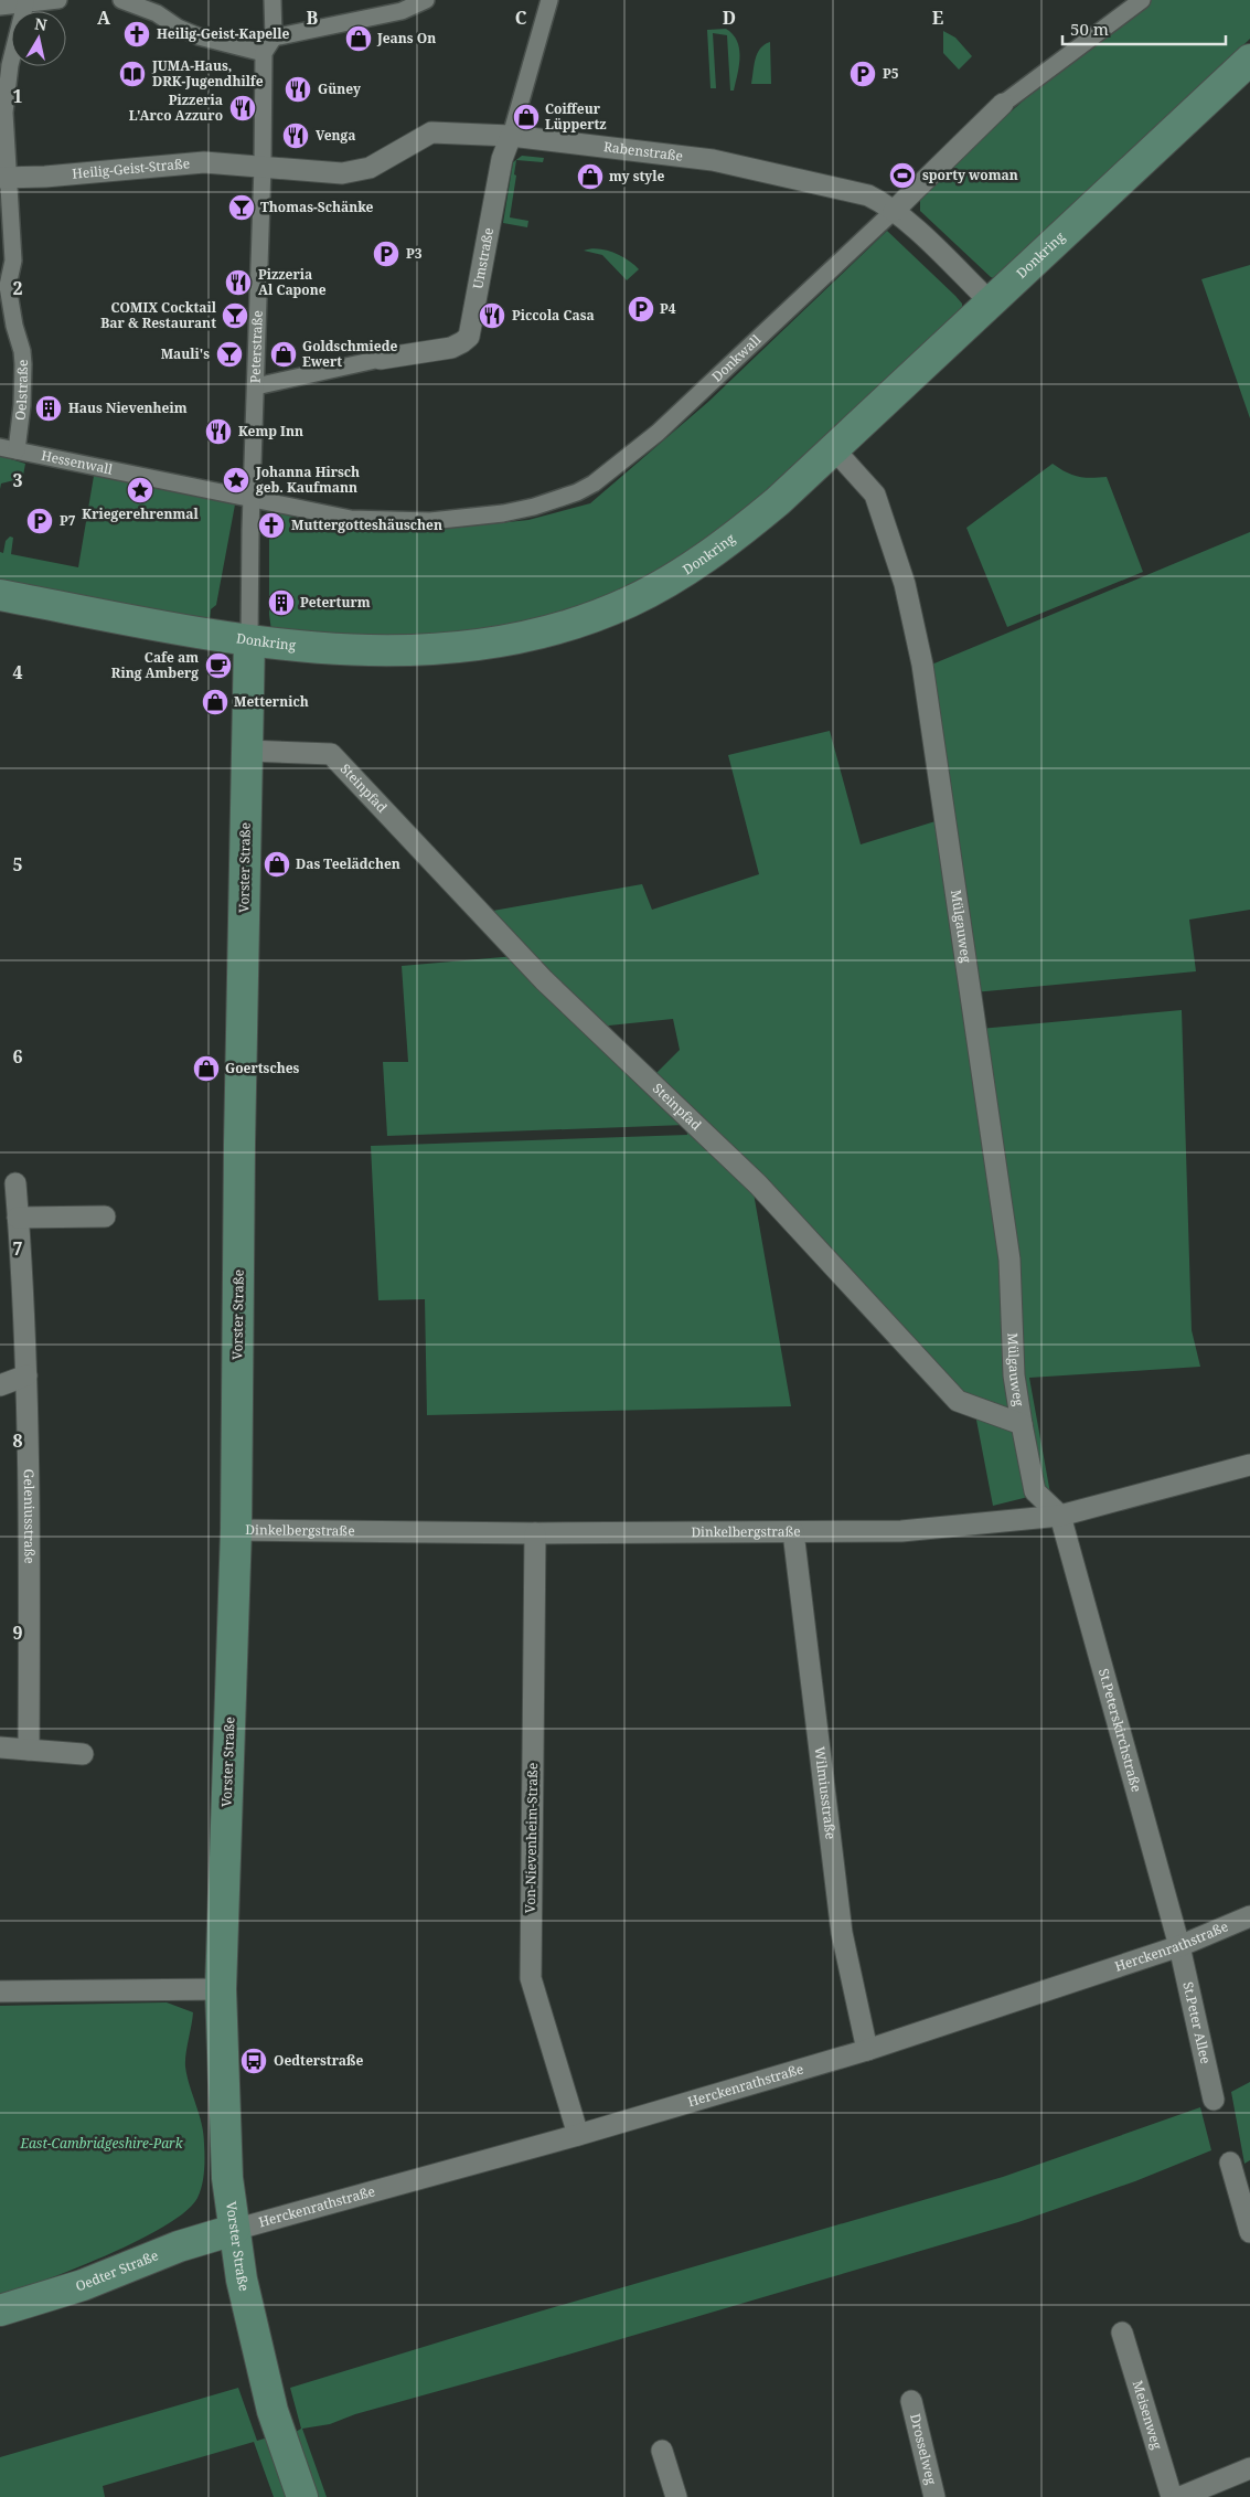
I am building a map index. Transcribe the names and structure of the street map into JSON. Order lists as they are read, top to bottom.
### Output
{
  "streets": {
    "main road": ["Donkring", "Vorster Straße", "Oedter Straße"],
    "street": [
      "Rabenstraße",
      "Heilig-Geist-Straße",
      "Umstraße",
      "Peterstraße",
      "Donkwall",
      "Oelstraße",
      "Hessenwall",
      "Steinpfad",
      "Mülgauweg",
      "Geleniusstraße",
      "Dinkelbergstraße",
      "St.Peterskirchstraße",
      "Wilmiusstraße",
      "Von-Nievenheim-Straße",
      "Herckenrathstraße",
      "St.Peter Allee",
      "Meisenweg",
      "Drosselweg"
    ]
  },
  "crossings": [
    ["Rabenstraße", "Heilig-Geist-Straße"],
    ["Rabenstraße", "Donkring"],
    ["Rabenstraße", "Umstraße"],
    ["Rabenstraße", "Peterstraße"],
    ["Rabenstraße", "Donkwall"],
    ["Heilig-Geist-Straße", "Peterstraße"],
    ["Heilig-Geist-Straße", "Oelstraße"],
    ["Donkring", "Peterstraße"],
    ["Donkring", "Vorster Straße"],
    ["Donkring", "Mülgauweg"],
    ["Umstraße", "Peterstraße"],
    ["Peterstraße", "Donkwall"],
    ["Peterstraße", "Hessenwall"],
    ["Peterstraße", "Vorster Straße"],
    ["Donkwall", "Hessenwall"],
    ["Oelstraße", "Hessenwall"],
    ["Steinpfad", "Vorster Straße"],
    ["Steinpfad", "Mülgauweg"],
    ["Vorster Straße", "Dinkelbergstraße"],
    ["Vorster Straße", "Herckenrathstraße"],
    ["Vorster Straße", "Oedter Straße"],
    ["Dinkelbergstraße", "St.Peterskirchstraße"],
    ["Dinkelbergstraße", "Wilmiusstraße"],
    ["Dinkelbergstraße", "Von-Nievenheim-Straße"],
    ["St.Peterskirchstraße", "Herckenrathstraße"],
    ["St.Peterskirchstraße", "St.Peter Allee"],
    ["Wilmiusstraße", "Herckenrathstraße"],
    ["Von-Nievenheim-Straße", "Herckenrathstraße"],
    ["Herckenrathstraße", "St.Peter Allee"],
    ["Herckenrathstraße", "Oedter Straße"]
  ],
  "parks": ["East-Cambridgeshire-Park"],
  "places": {
    "church": ["Heilig-Geist-Kapelle", "Muttergotteshäuschen"],
    "shop": [
      "Jeans On",
      "Coiffeur Lüppertz",
      "my style",
      "Goldschmiede Ewert",
      "Metternich",
      "Das Teelädchen",
      "Goertsches"
    ],
    "library": ["JUMA-Haus, DRK-Jugendhilfe"],
    "parking": [
      "P5",
      "P3",
      "P4",
      "P7"
    ],
    "restaurant": [
      "Güney",
      "Pizzeria L'Arco Azzuro",
      "Venga",
      "Pizzeria Al Capone",
      "Piccola Casa",
      "Kemp Inn"
    ],
    "sports": ["sporty woman"],
    "bar": ["Thomas-Schänke", "COMIX Cocktail Bar & Restaurant", "Mauli's"],
    "building": ["Haus Nievenheim", "Peterturm"],
    "place": ["Johanna Hirsch geb. Kaufmann", "Kriegerehrenmal"],
    "cafe": ["Cafe am Ring Amberg"],
    "bus stop": ["Oedterstraße"]
  },
  "scale_bar": "50 m",
  "north": "top",
  "grid": {
    "columns": [
      "A",
      "B",
      "C",
      "D",
      "E"
    ],
    "rows": [
      "1",
      "2",
      "3",
      "4",
      "5",
      "6",
      "7",
      "8",
      "9"
    ]
  }
}
